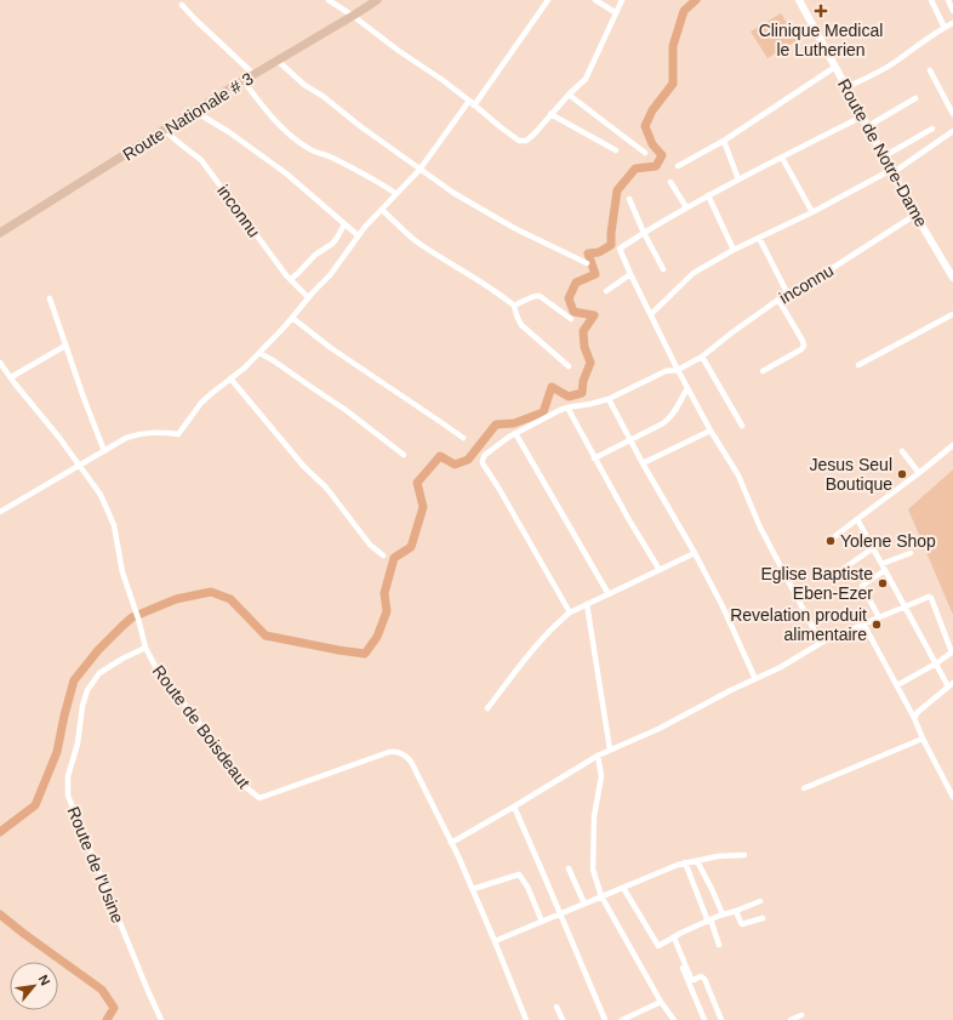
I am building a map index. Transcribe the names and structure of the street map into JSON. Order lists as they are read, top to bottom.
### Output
{
  "streets": {
    "main road": ["Route Nationale # 3"],
    "street": [
      "Route de Notre-Dame",
      "inconnu",
      "Route de Boisdeaut",
      "Route de l'Usine"
    ]
  },
  "crossings": [
    ["Route Nationale # 3", "inconnu"],
    ["Route de Notre-Dame", "inconnu"],
    ["Route de Boisdeaut", "Route de l'Usine"]
  ],
  "places": {
    "health": ["Clinique Medical le Lutherien"],
    "other": [
      "Jesus Seul Boutique",
      "Yolene Shop",
      "Eglise Baptiste Eben-Ezer",
      "Revelation produit alimentaire"
    ]
  },
  "north": "top right"
}
